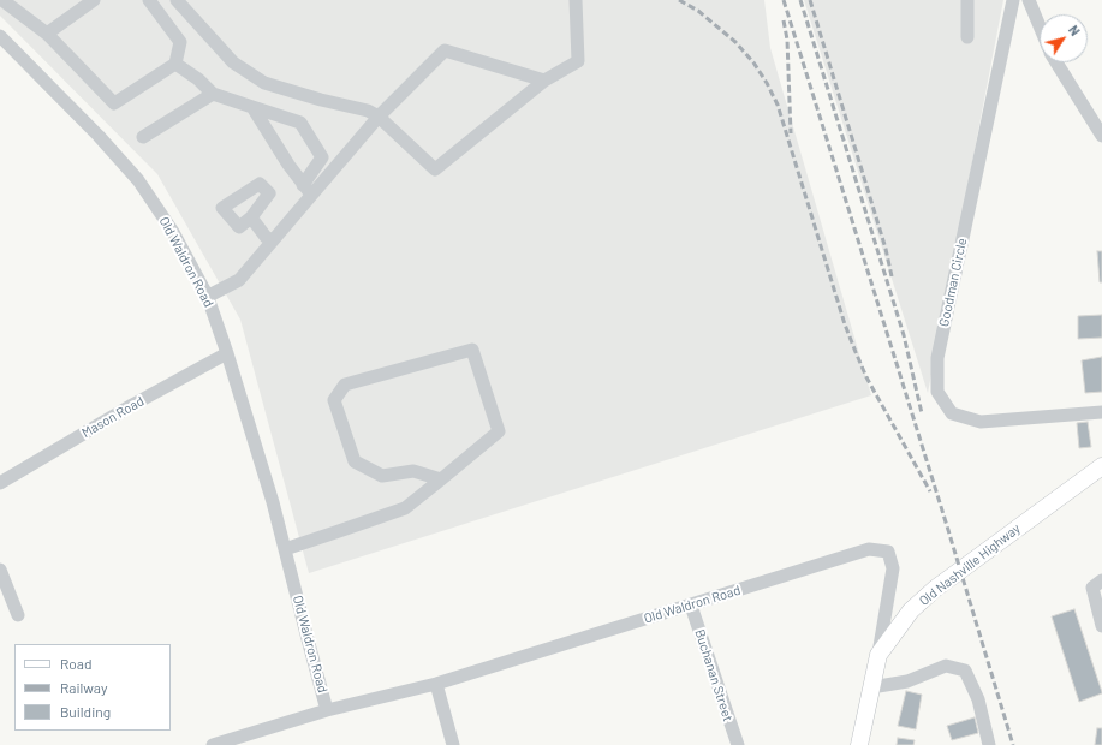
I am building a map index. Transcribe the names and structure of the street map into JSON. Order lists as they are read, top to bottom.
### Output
{
  "streets": {
    "main road": ["Old Nashville Highway"],
    "street": [
      "Old Waldron Road",
      "Goodman Circle",
      "Mason Road",
      "Buchanan Street"
    ]
  },
  "crossings": [
    ["Old Waldron Road", "Mason Road"],
    ["Old Waldron Road", "Old Nashville Highway"],
    ["Old Waldron Road", "Buchanan Street"]
  ],
  "legend": ["Road", "Railway", "Building"],
  "north": "top right"
}
